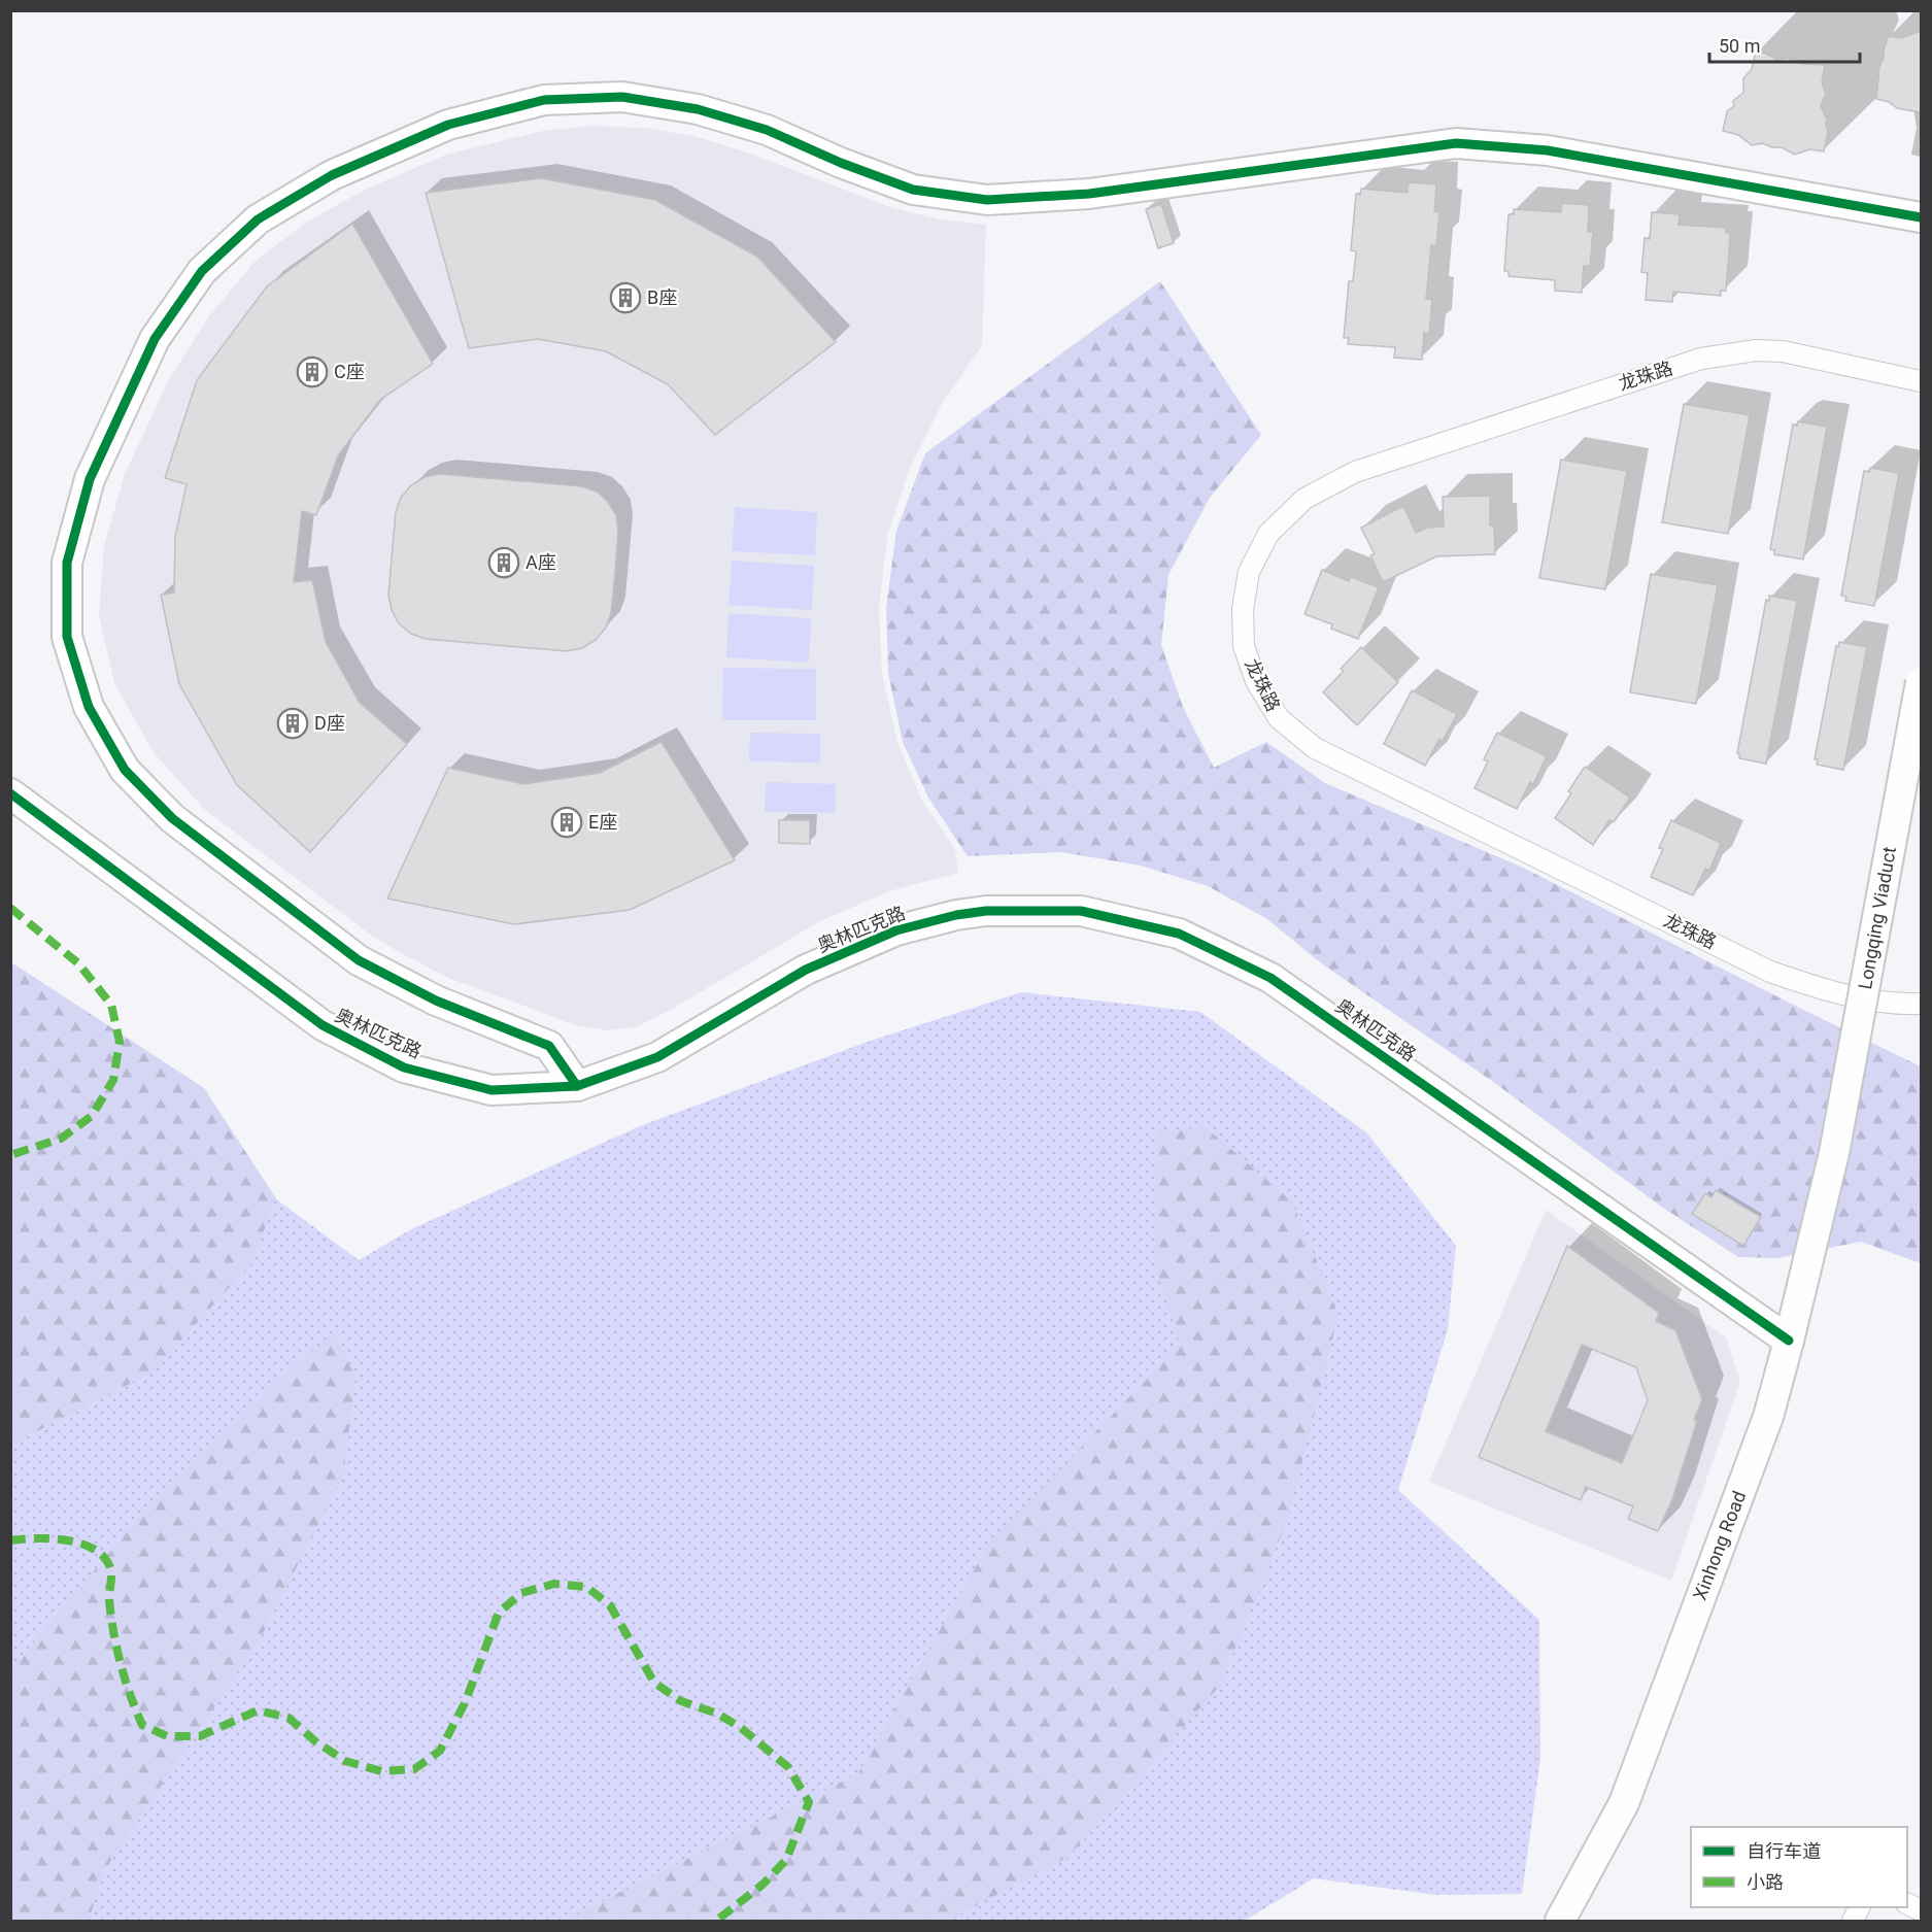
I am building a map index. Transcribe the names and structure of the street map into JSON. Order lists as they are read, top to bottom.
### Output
{
  "streets": {
    "street": [
      "龙珠路",
      "Longqing Viaduct",
      "奥林匹克路",
      "Xinhong Road"
    ]
  },
  "crossings": [
    ["Longqing Viaduct", "Xinhong Road"],
    ["奥林匹克路", "Xinhong Road"]
  ],
  "places": {
    "building": [
      "B座",
      "C座",
      "A座",
      "D座",
      "E座"
    ]
  },
  "legend": ["自行车道", "小路"],
  "scale_bar": "50 m"
}
